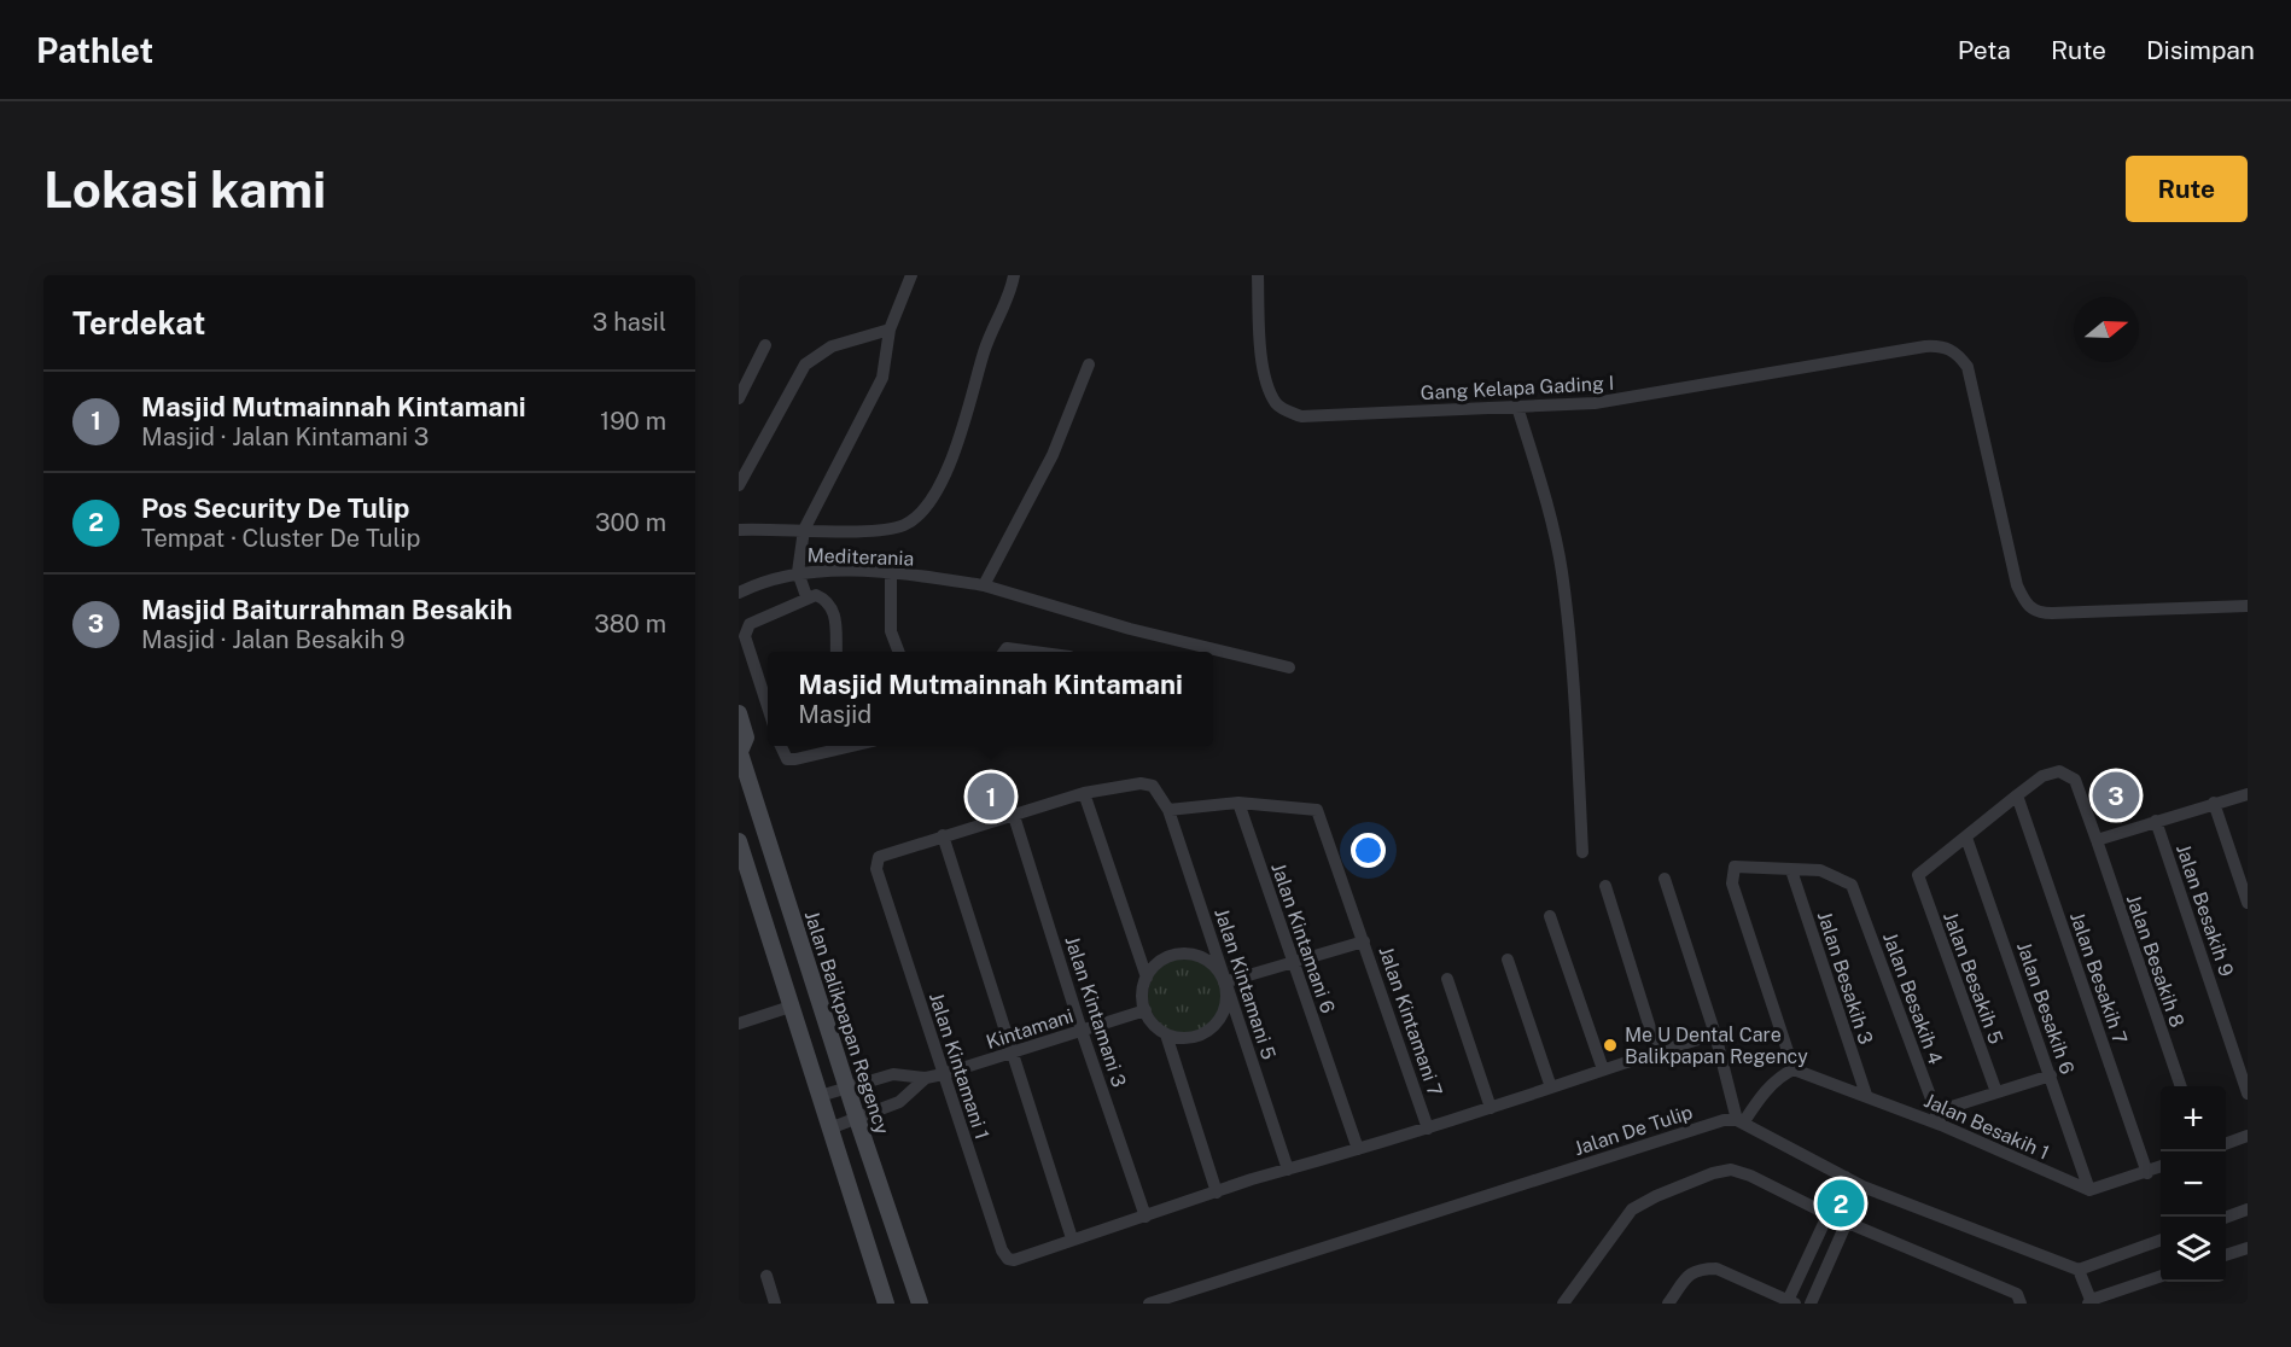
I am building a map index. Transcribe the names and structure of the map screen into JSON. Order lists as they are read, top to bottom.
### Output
{
  "streets": {
    "street": [
      "Gang Kelapa Gading I",
      "Mediterania",
      "Jalan Besakih 9",
      "Jalan Kintamani 6",
      "Jalan Besakih 8",
      "Jalan Besakih 3",
      "Jalan Besakih 5",
      "Jalan Besakih 7",
      "Jalan Kintamani 5",
      "Jalan Besakih 4",
      "Jalan Besakih 6",
      "Jalan Kintamani 3",
      "Jalan Kintamani 7",
      "Jalan Balikpapan Regency",
      "Kintamani",
      "Jalan Kintamani 1",
      "Jalan Besakih 1",
      "Jalan De Tulip"
    ]
  },
  "crossings": [
    ["Jalan Kintamani 6", "Jalan Kintamani 7"],
    ["Jalan Besakih 8", "Jalan Besakih 7"],
    ["Jalan Besakih 3", "Jalan Besakih 4"],
    ["Jalan Besakih 3", "Jalan Besakih 1"],
    ["Jalan Besakih 5", "Jalan Besakih 6"],
    ["Jalan Kintamani 5", "Jalan Kintamani 7"],
    ["Jalan Kintamani 5", "Kintamani"],
    ["Jalan Besakih 4", "Jalan Besakih 1"],
    ["Jalan Besakih 6", "Jalan Besakih 1"],
    ["Jalan Kintamani 3", "Kintamani"],
    ["Jalan Kintamani 7", "Kintamani"],
    ["Jalan Balikpapan Regency", "Kintamani"],
    ["Kintamani", "Jalan Kintamani 1"]
  ],
  "places": ["Me U Dental Care Balikpapan Regency"],
  "north": "right",
  "page": {
    "header": "Pathlet",
    "nav": ["Peta", "Rute", "Disimpan"],
    "buttons": "Rute",
    "title": "Lokasi kami",
    "heading": ["Terdekat", "3 hasil"],
    "list": [
      {
        "mark": "1",
        "name": "Masjid Mutmainnah Kintamani",
        "note": "Masjid · Jalan Kintamani 3",
        "value": "190 m"
      },
      {
        "mark": "2",
        "name": "Pos Security De Tulip",
        "note": "Tempat · Cluster De Tulip",
        "value": "300 m"
      },
      {
        "mark": "3",
        "name": "Masjid Baiturrahman Besakih",
        "note": "Masjid · Jalan Besakih 9",
        "value": "380 m"
      }
    ],
    "popup": ["Masjid Mutmainnah Kintamani", "Masjid"],
    "pins": ["3", "1", "2"],
    "map_buttons": ["+", "−"]
  }
}
